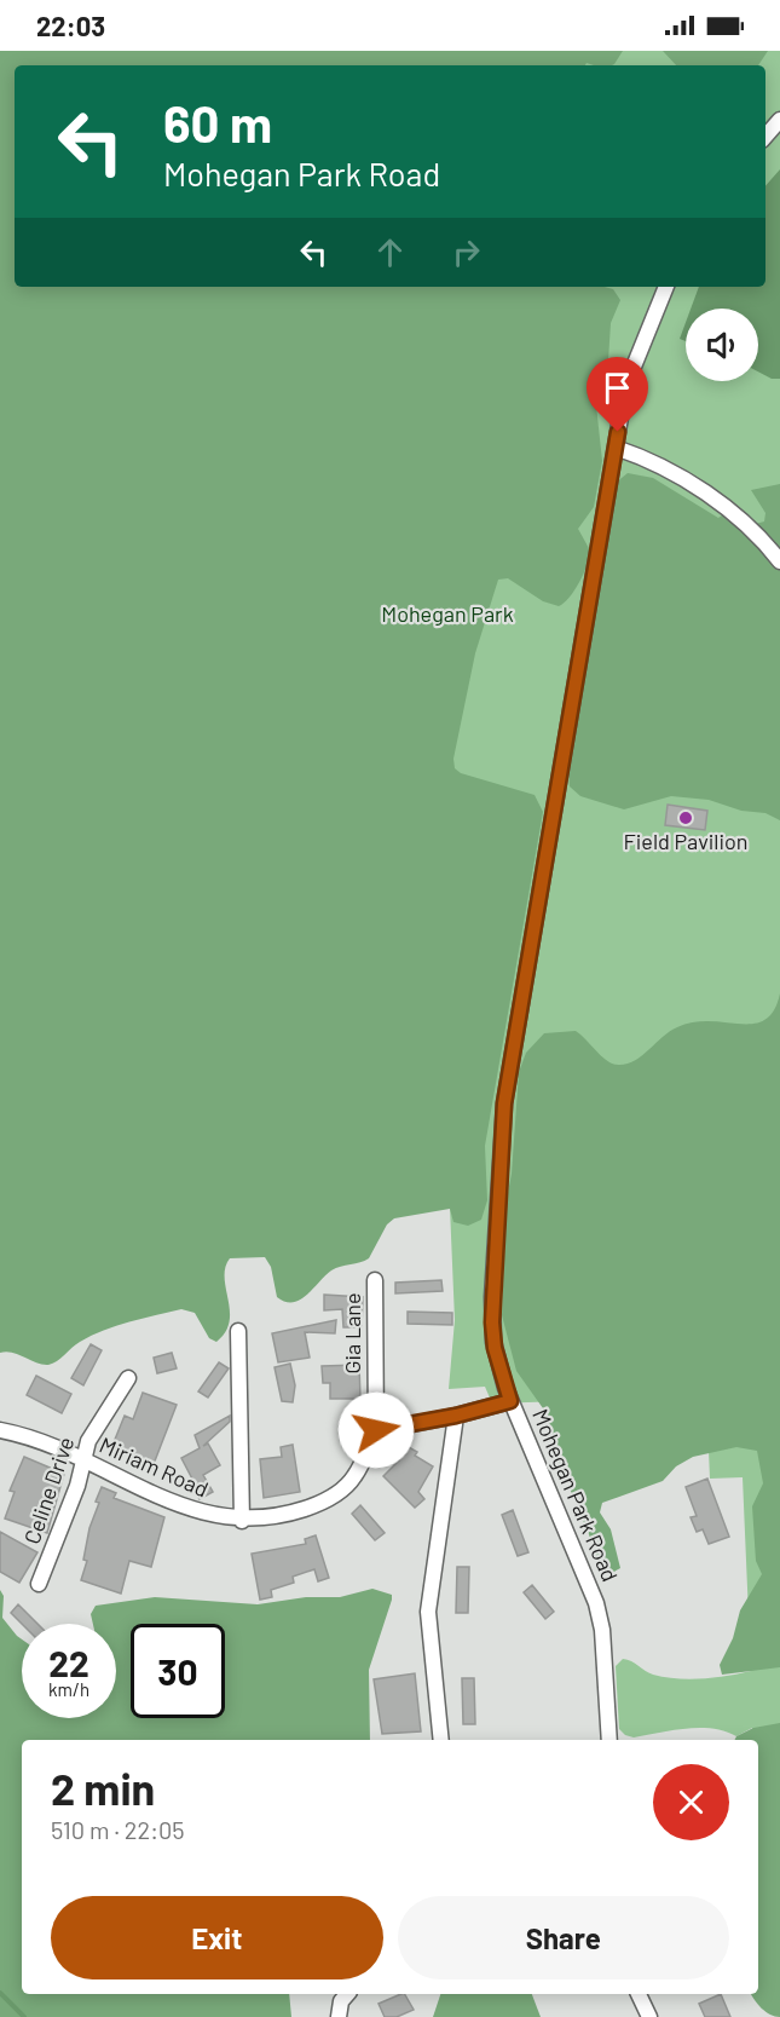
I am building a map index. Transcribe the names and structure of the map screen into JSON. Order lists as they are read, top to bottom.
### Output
{
  "streets": {
    "street": [
      "Gia Lane",
      "Miriam Road",
      "Celine Drive",
      "Mohegan Park Road"
    ]
  },
  "crossings": [
    ["Gia Lane", "Miriam Road"],
    ["Miriam Road", "Celine Drive"]
  ],
  "parks": ["Mohegan Park"],
  "places": ["Field Pavilion"],
  "page": {
    "status": "22:03",
    "turn": ["60 m", "Mohegan Park Road"],
    "speed": "22 km/h",
    "limit": "30",
    "heading": ["2 min", "510 m · 22:05"],
    "buttons": ["Exit", "Share"]
  }
}
